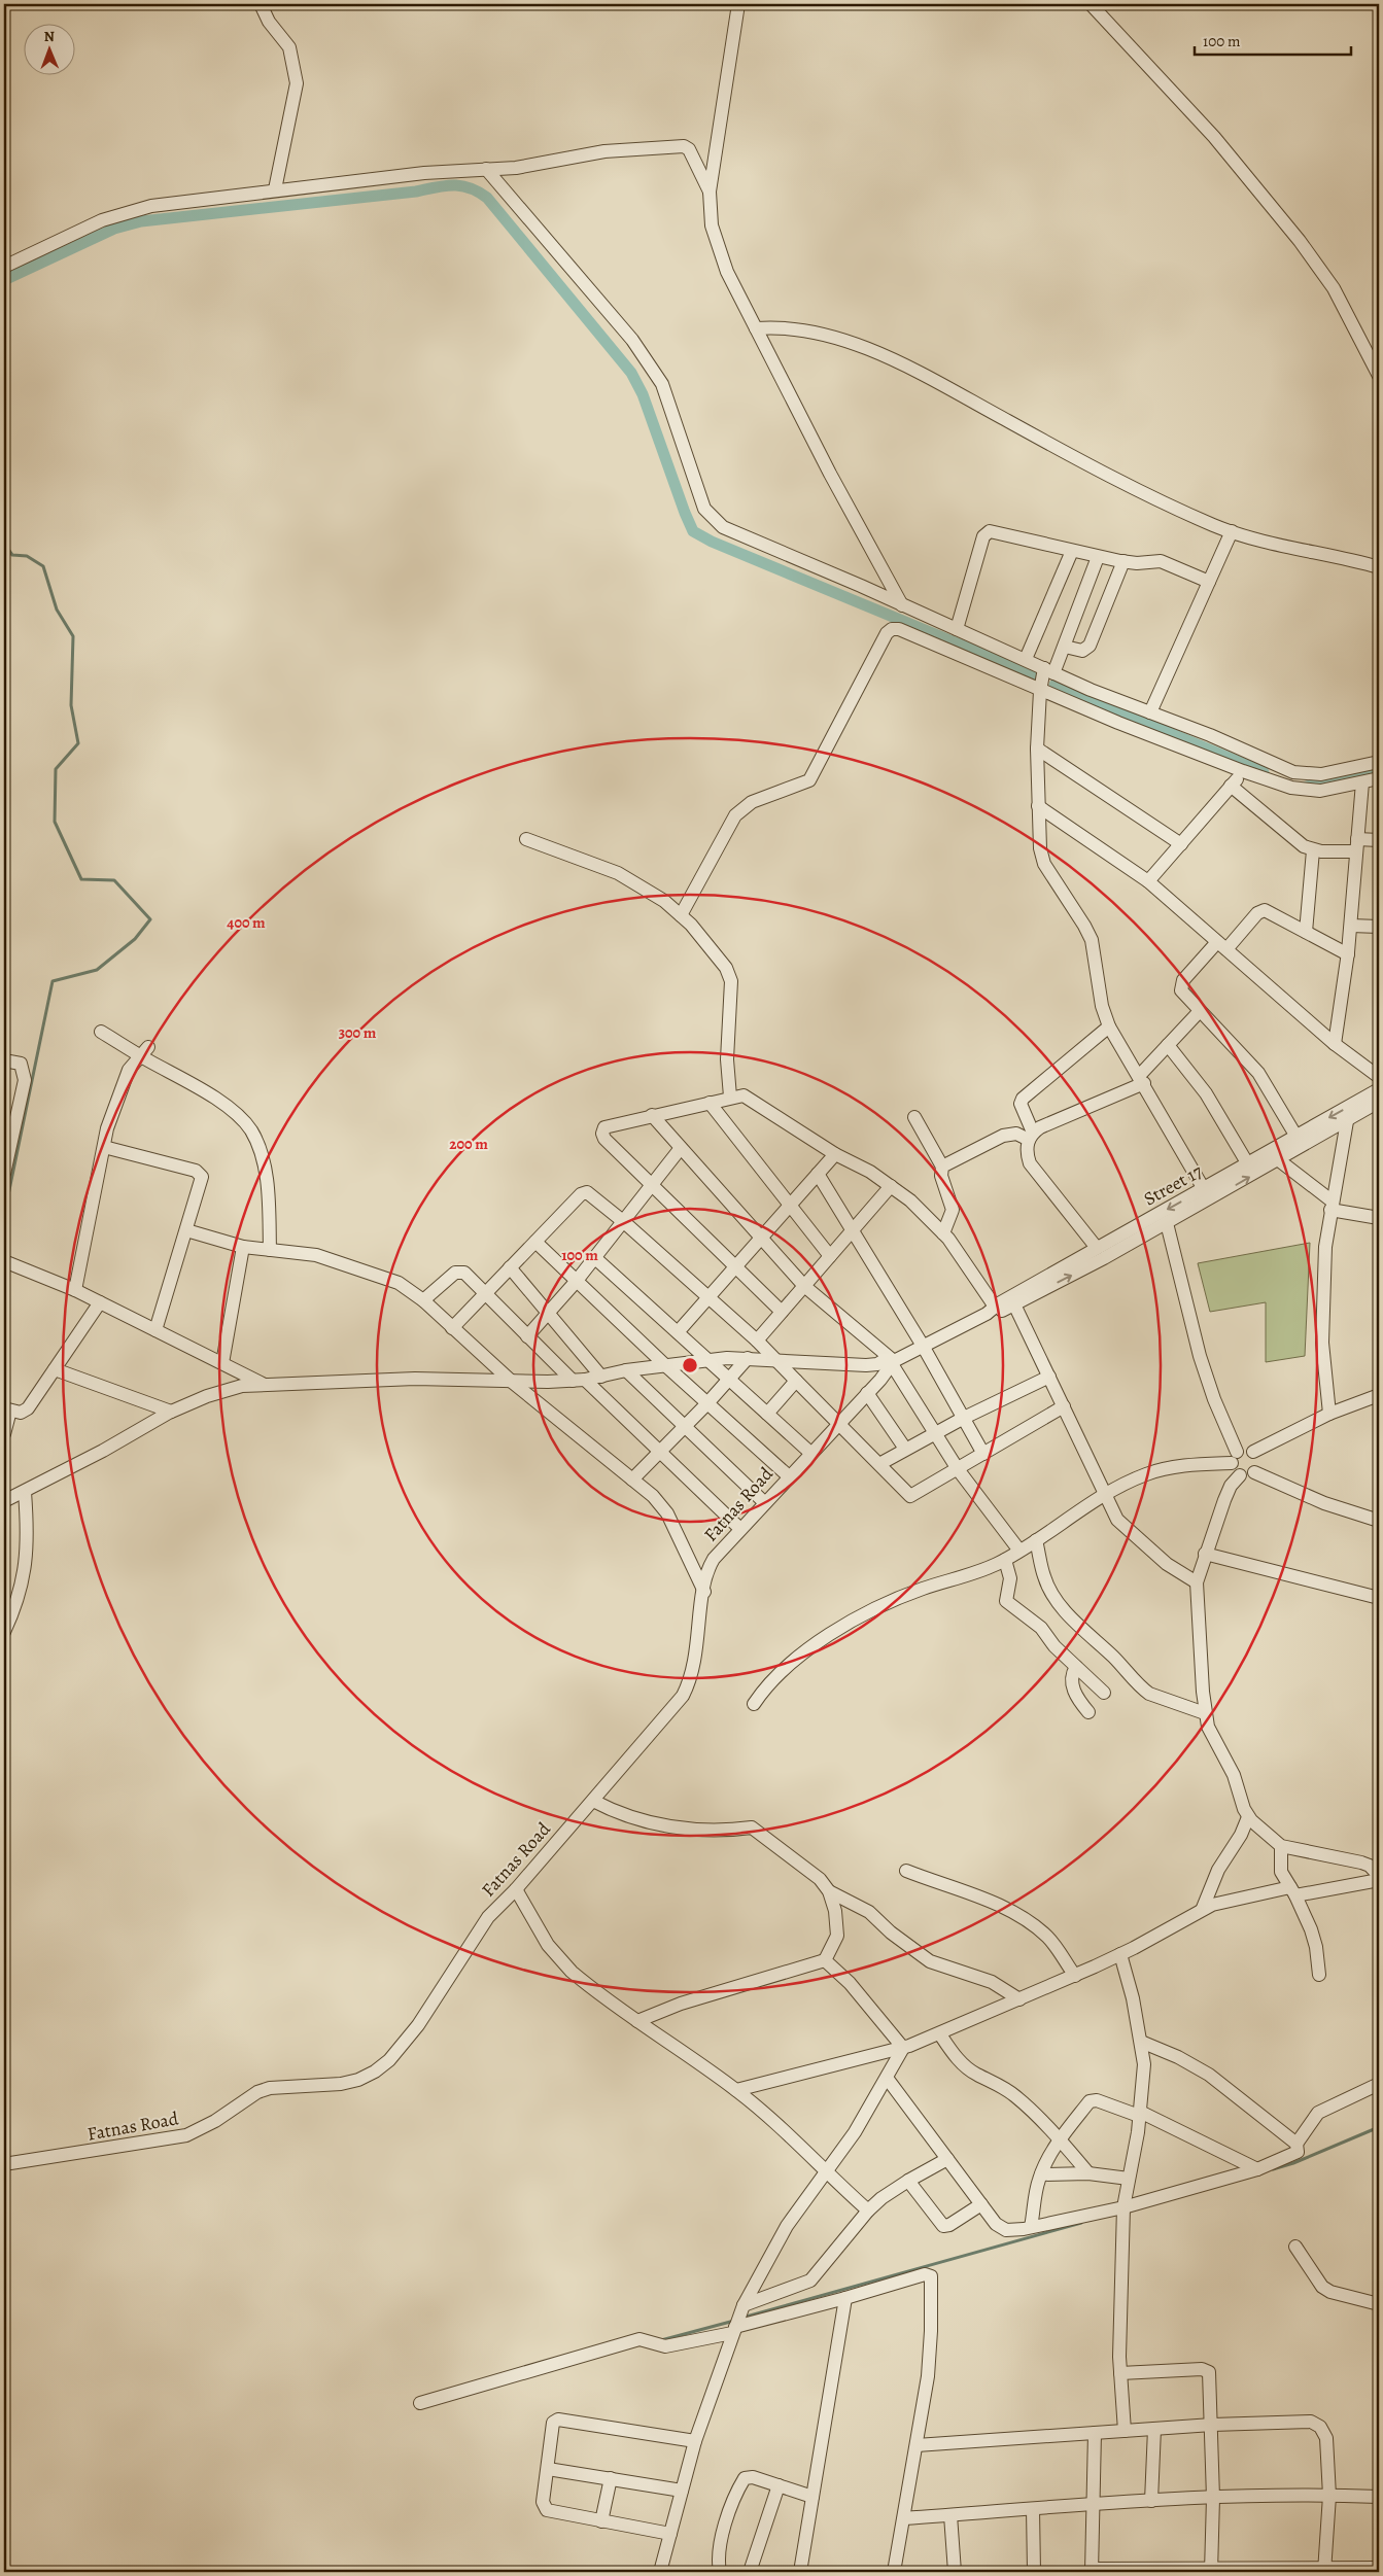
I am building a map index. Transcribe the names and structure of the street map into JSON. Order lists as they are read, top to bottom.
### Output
{
  "streets": {
    "street": ["Street 17", "Fatnas Road"]
  },
  "crossings": [
    ["Street 17", "Fatnas Road"]
  ],
  "scale_bar": "100 m",
  "north": "top",
  "rings": [
    "400 m",
    "300 m",
    "200 m",
    "100 m"
  ]
}
